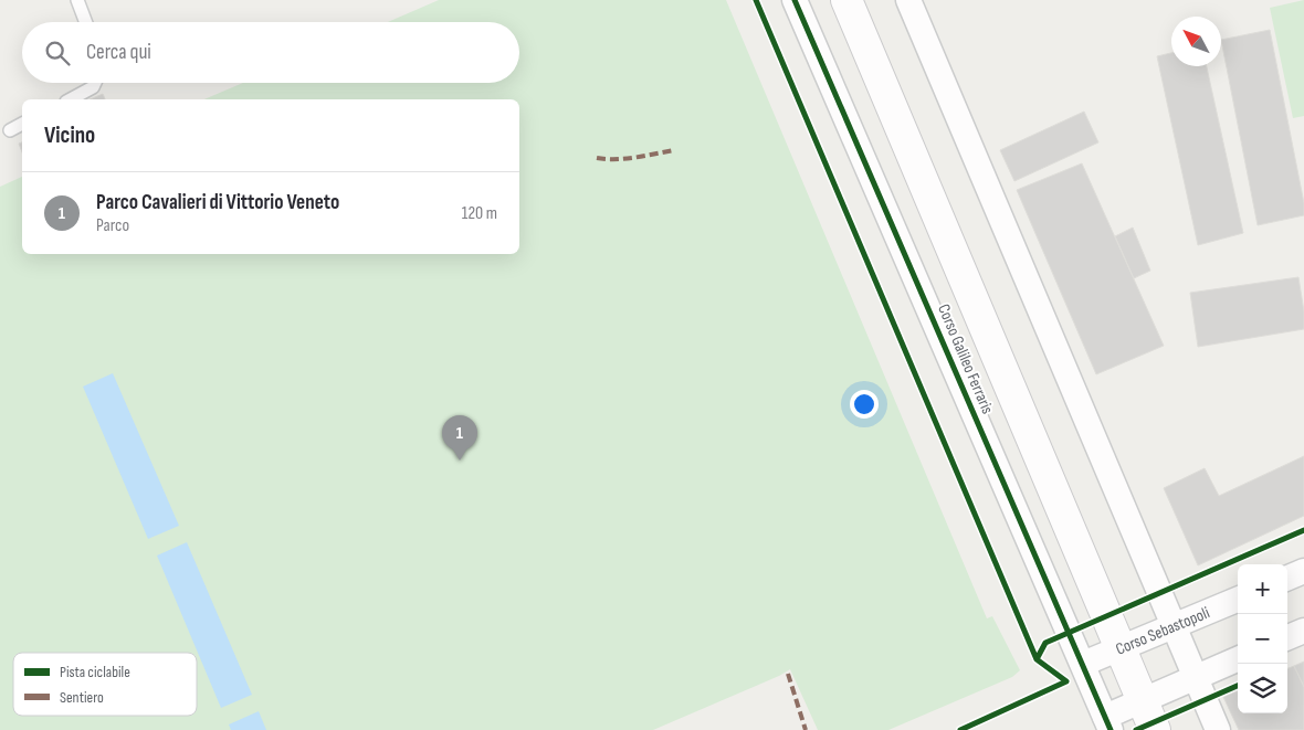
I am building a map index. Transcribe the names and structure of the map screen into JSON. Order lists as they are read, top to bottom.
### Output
{
  "streets": {
    "main road": ["Corso Galileo Ferraris"],
    "street": ["Corso Sebastopoli"]
  },
  "crossings": [
    ["Corso Galileo Ferraris", "Corso Sebastopoli"]
  ],
  "legend": ["Pista ciclabile", "Sentiero"],
  "north": "top left",
  "page": {
    "search": "Cerca qui",
    "heading": "Vicino",
    "list": [
      {
        "mark": "1",
        "name": "Parco Cavalieri di Vittorio Veneto",
        "note": "Parco",
        "value": "120 m"
      }
    ],
    "pins": "1",
    "map_buttons": ["+", "−"]
  }
}
